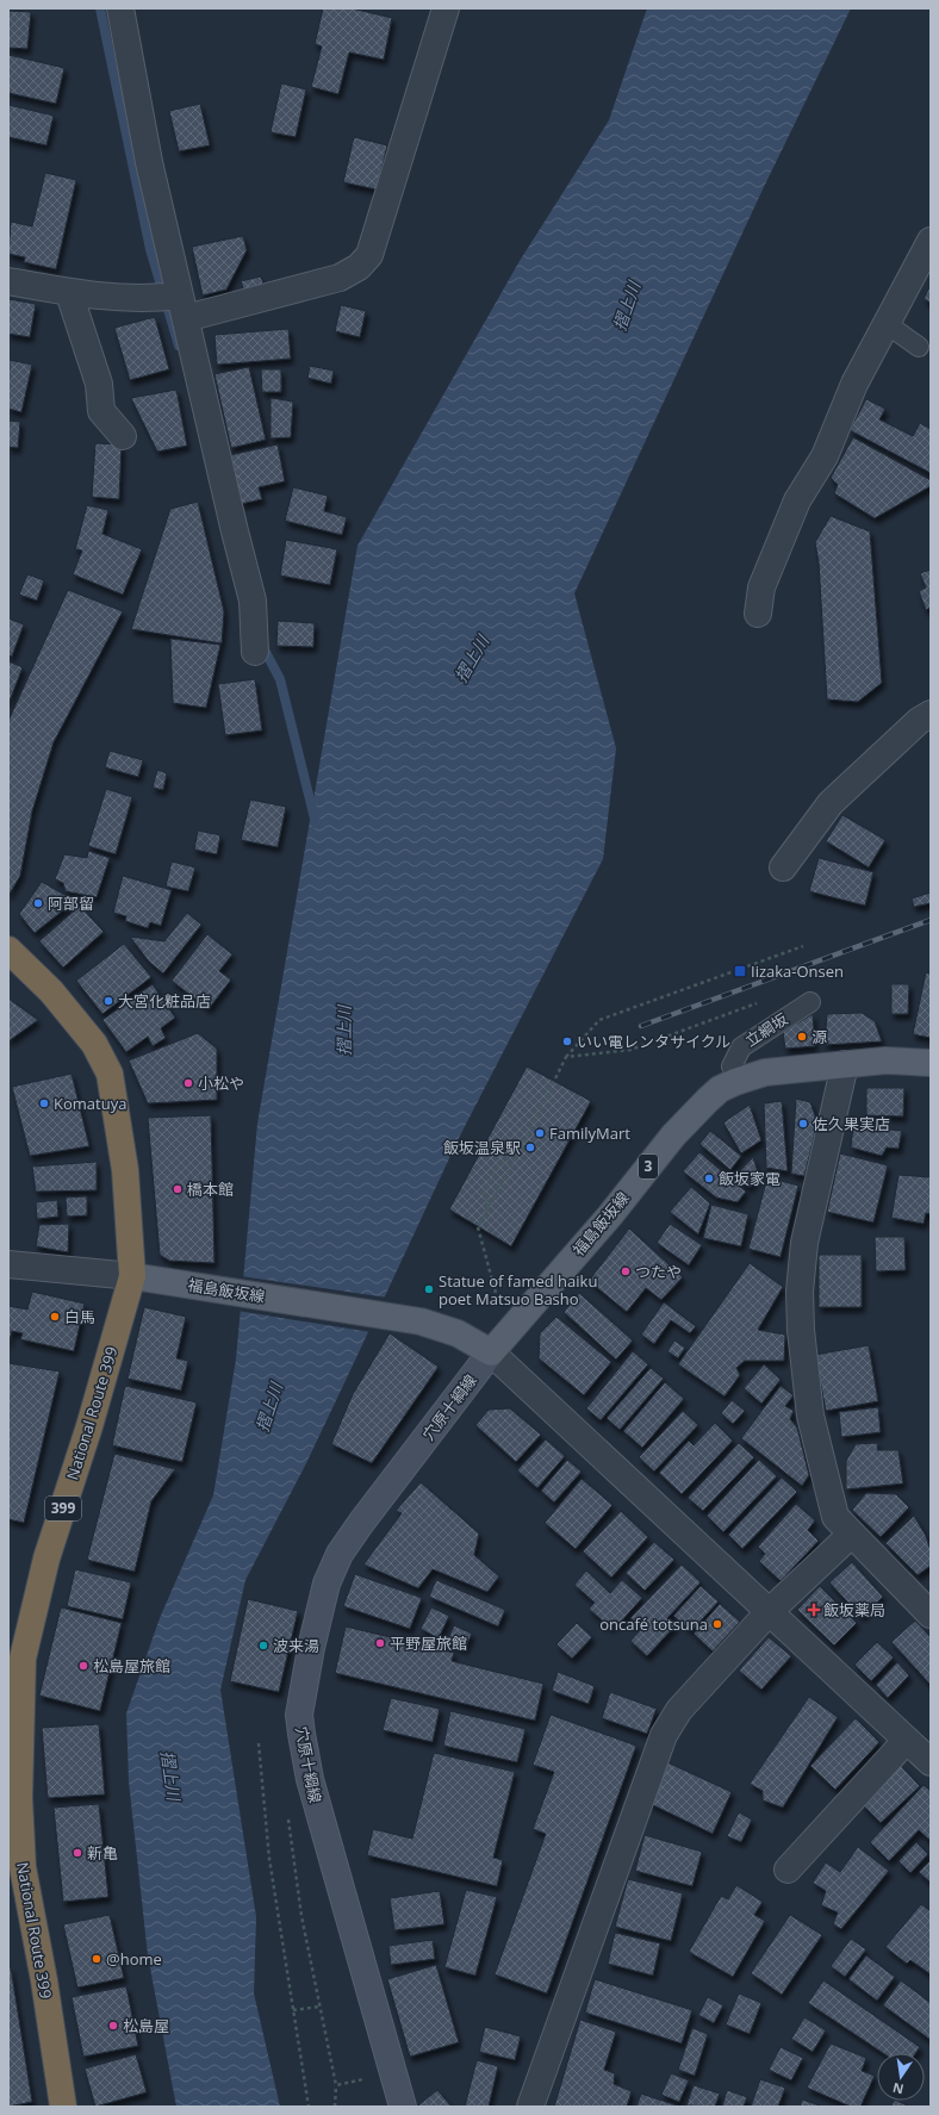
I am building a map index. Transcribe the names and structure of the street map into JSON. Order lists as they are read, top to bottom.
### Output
{
  "streets": {
    "highway": ["National Route 399", "399"],
    "main road": ["3", "福島飯坂線", "穴原十綱線"],
    "lane": ["立綱坂"]
  },
  "crossings": [
    ["福島飯坂線", "穴原十綱線"],
    ["福島飯坂線", "National Route 399"]
  ],
  "water": ["摺上川"],
  "places": {
    "other": [
      "阿部留",
      "大宮化粧品店",
      "源",
      "いい電レンタサイクル",
      "小松や",
      "Komatuya",
      "佐久果実店",
      "FamilyMart",
      "飯坂温泉駅",
      "飯坂家電",
      "橋本館",
      "つたや",
      "Statue of famed haiku poet Matsuo Basho",
      "白馬",
      "oncafé totsuna",
      "平野屋旅館",
      "波来湯",
      "松島屋旅館",
      "新亀",
      "@home",
      "松島屋"
    ],
    "transit": ["Iizaka-Onsen"],
    "health": ["飯坂薬局"]
  },
  "north": "bottom"
}
